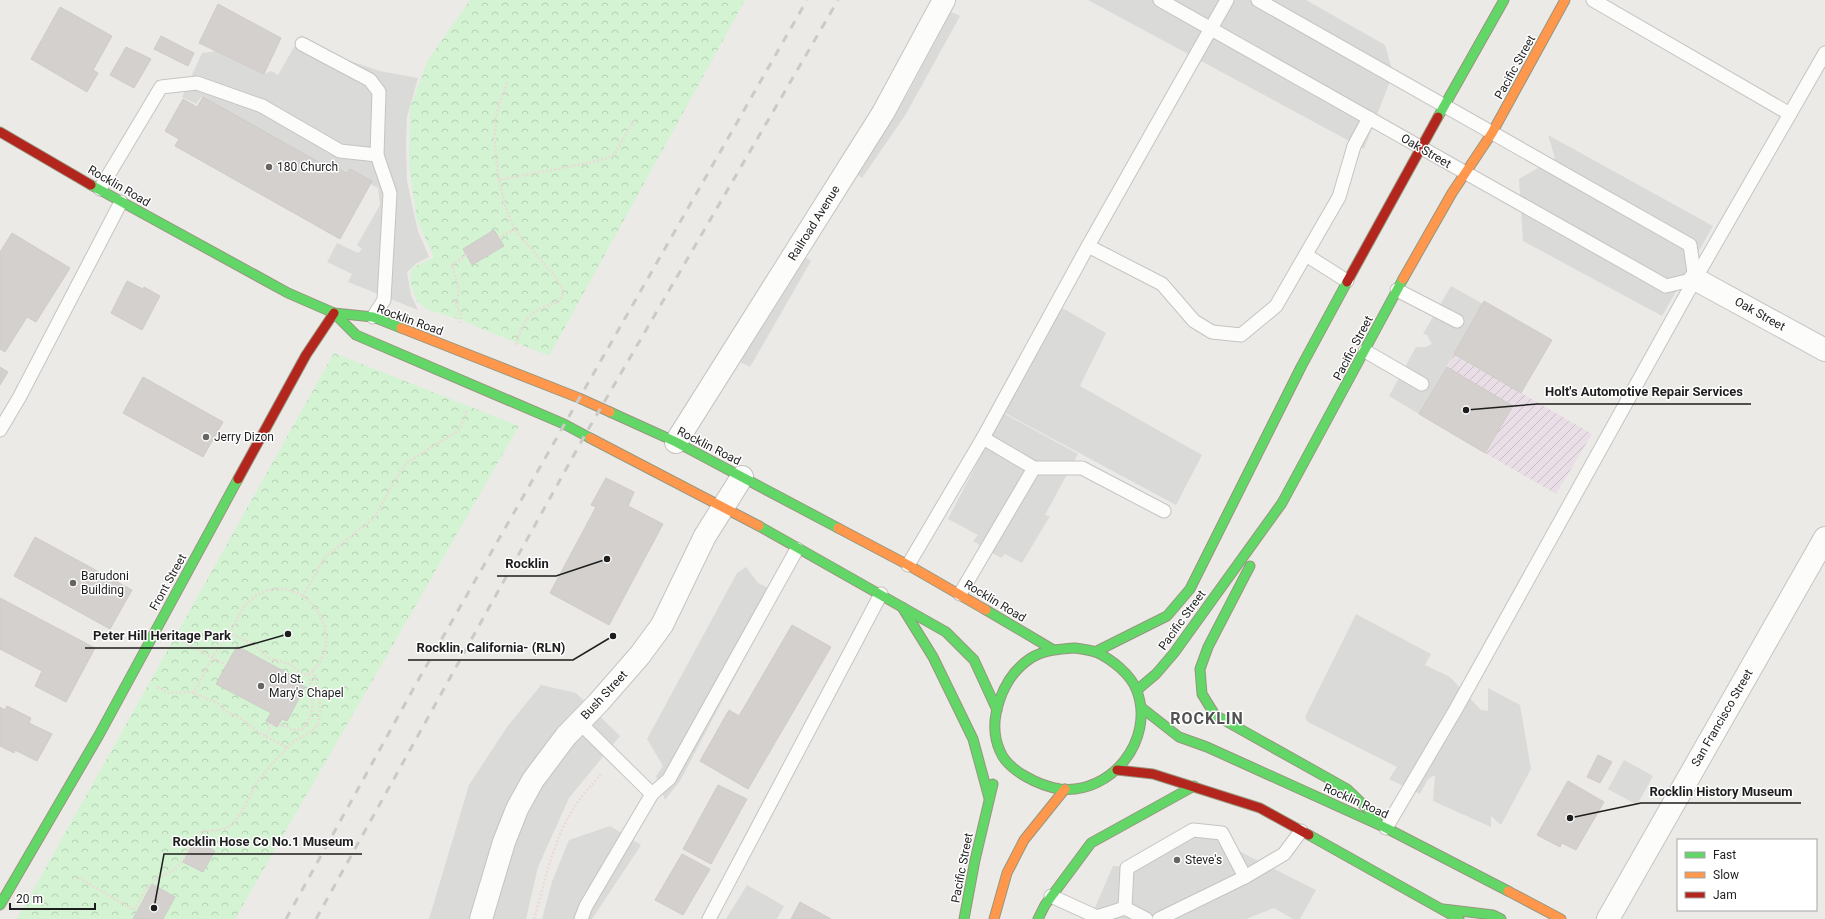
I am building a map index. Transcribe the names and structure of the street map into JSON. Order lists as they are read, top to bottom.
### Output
{
  "streets": {
    "main road": ["Pacific Street", "Rocklin Road", "Front Street"],
    "street": [
      "Oak Street",
      "Railroad Avenue",
      "Bush Street",
      "San Francisco Street"
    ]
  },
  "crossings": [
    ["Pacific Street", "Oak Street"],
    ["Rocklin Road", "Railroad Avenue"],
    ["Rocklin Road", "Front Street"],
    ["Rocklin Road", "Bush Street"]
  ],
  "districts": ["ROCKLIN"],
  "places": [
    "180 Church",
    "Holt's Automotive Repair Services",
    "Jerry Dizon",
    "Rocklin",
    "Barudoni Building",
    "Peter Hill Heritage Park",
    "Rocklin, California- (RLN)",
    "Old St. Mary's Chapel",
    "Rocklin History Museum",
    "Steve's",
    "Rocklin Hose Co No.1 Museum"
  ],
  "legend": ["Fast", "Slow", "Jam"],
  "scale_bar": "20 m"
}
